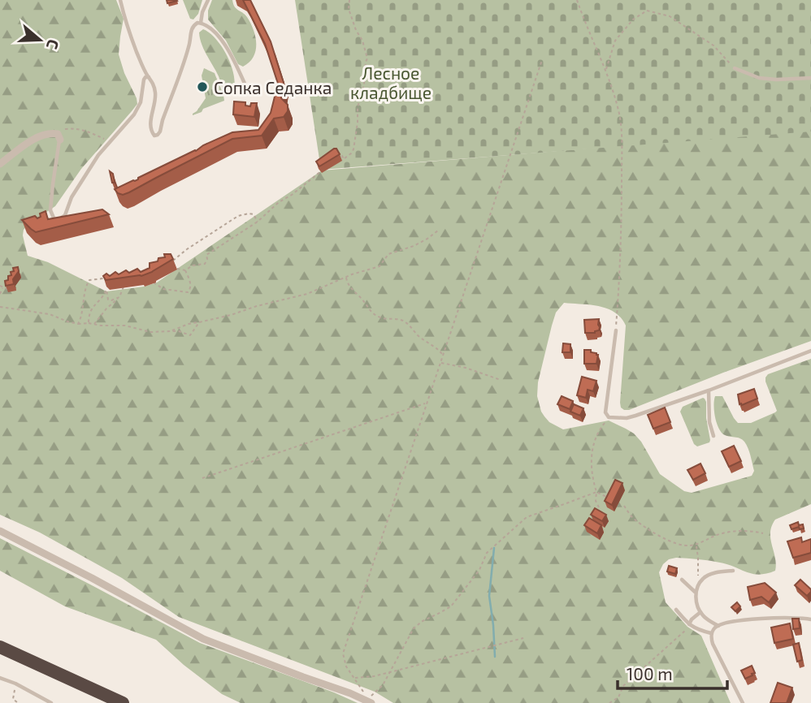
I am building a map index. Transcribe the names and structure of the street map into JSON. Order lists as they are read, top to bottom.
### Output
{
  "parks": ["Лесное кладбище"],
  "places": ["Сопка Седанка"],
  "scale_bar": "100 m",
  "north": "right"
}
